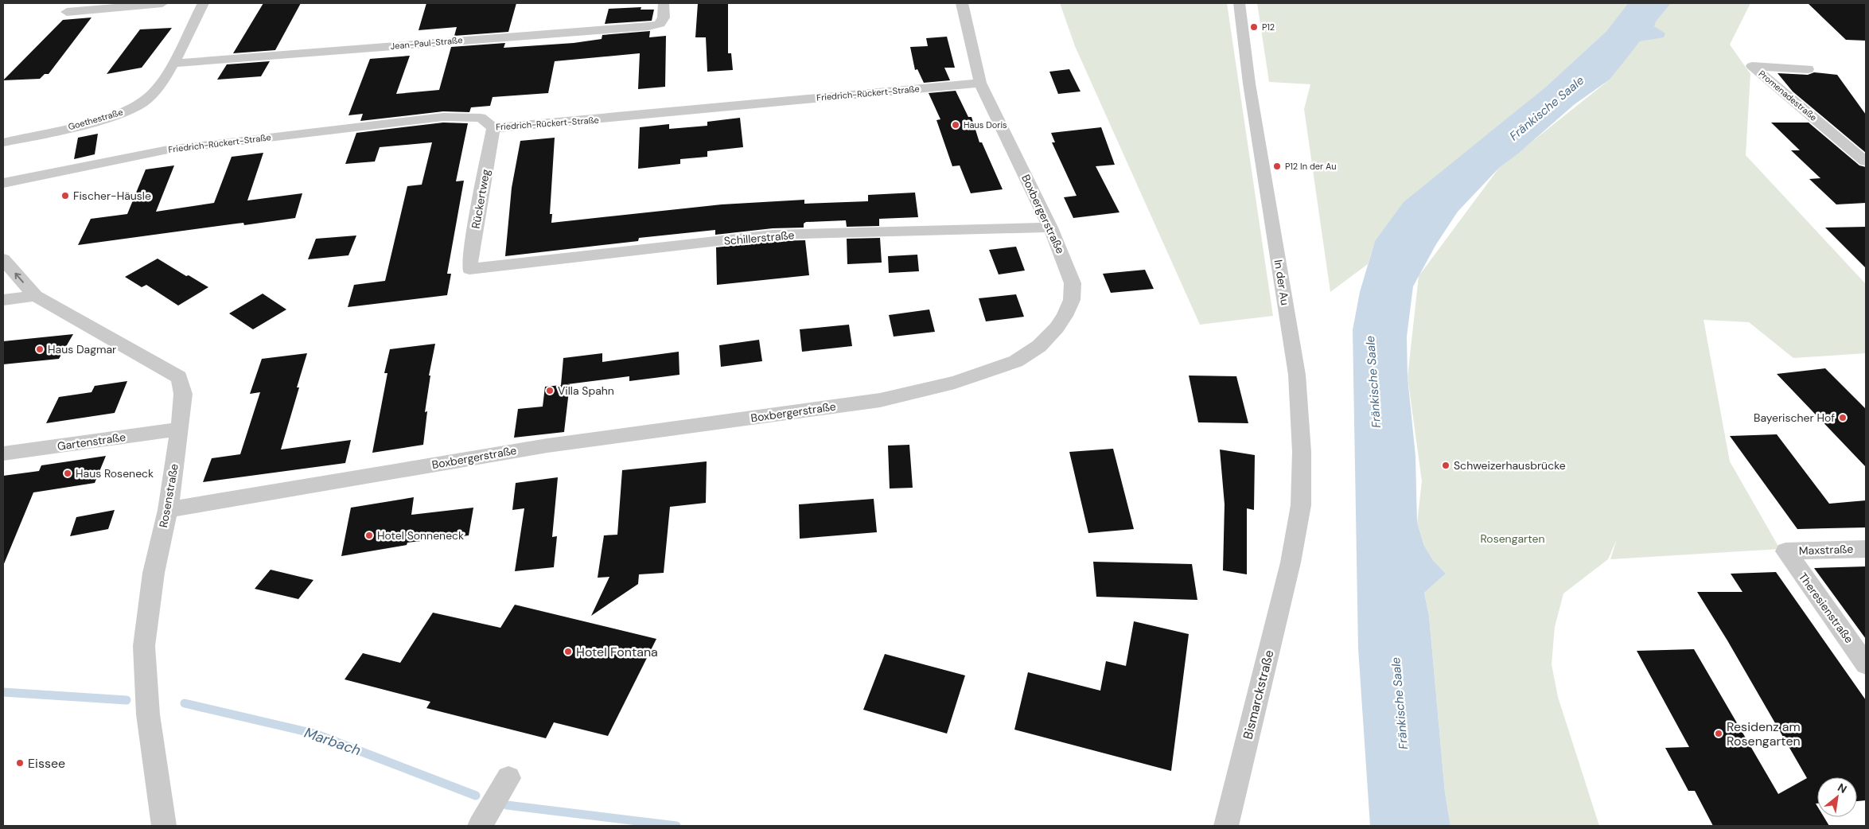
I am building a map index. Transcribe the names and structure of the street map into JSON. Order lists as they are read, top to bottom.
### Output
{
  "streets": {
    "street": [
      "Jean-Paul-Straße",
      "Friedrich-Rückert-Straße",
      "Promenadestraße",
      "Goethestraße",
      "Rückertweg",
      "Boxbergerstraße",
      "Schillerstraße",
      "In der Au",
      "Gartenstraße",
      "Rosenstraße",
      "Maxstraße",
      "Theresienstraße",
      "Bismarckstraße"
    ]
  },
  "crossings": [
    ["Jean-Paul-Straße", "Goethestraße"],
    ["Friedrich-Rückert-Straße", "Rückertweg"],
    ["Friedrich-Rückert-Straße", "Boxbergerstraße"],
    ["Rückertweg", "Schillerstraße"],
    ["Boxbergerstraße", "Schillerstraße"],
    ["Boxbergerstraße", "Rosenstraße"],
    ["In der Au", "Bismarckstraße"],
    ["Gartenstraße", "Rosenstraße"],
    ["Maxstraße", "Theresienstraße"]
  ],
  "water": ["Fränkische Saale", "Marbach"],
  "parks": ["Rosengarten"],
  "places": [
    "P12",
    "Haus Doris",
    "P12 In der Au",
    "Fischer-Häusle",
    "Haus Dagmar",
    "Villa Spahn",
    "Bayerischer Hof",
    "Schweizerhausbrücke",
    "Haus Roseneck",
    "Hotel Sonneneck",
    "Hotel Fontana",
    "Residenz am Rosengarten",
    "Eissee"
  ],
  "north": "top right"
}
